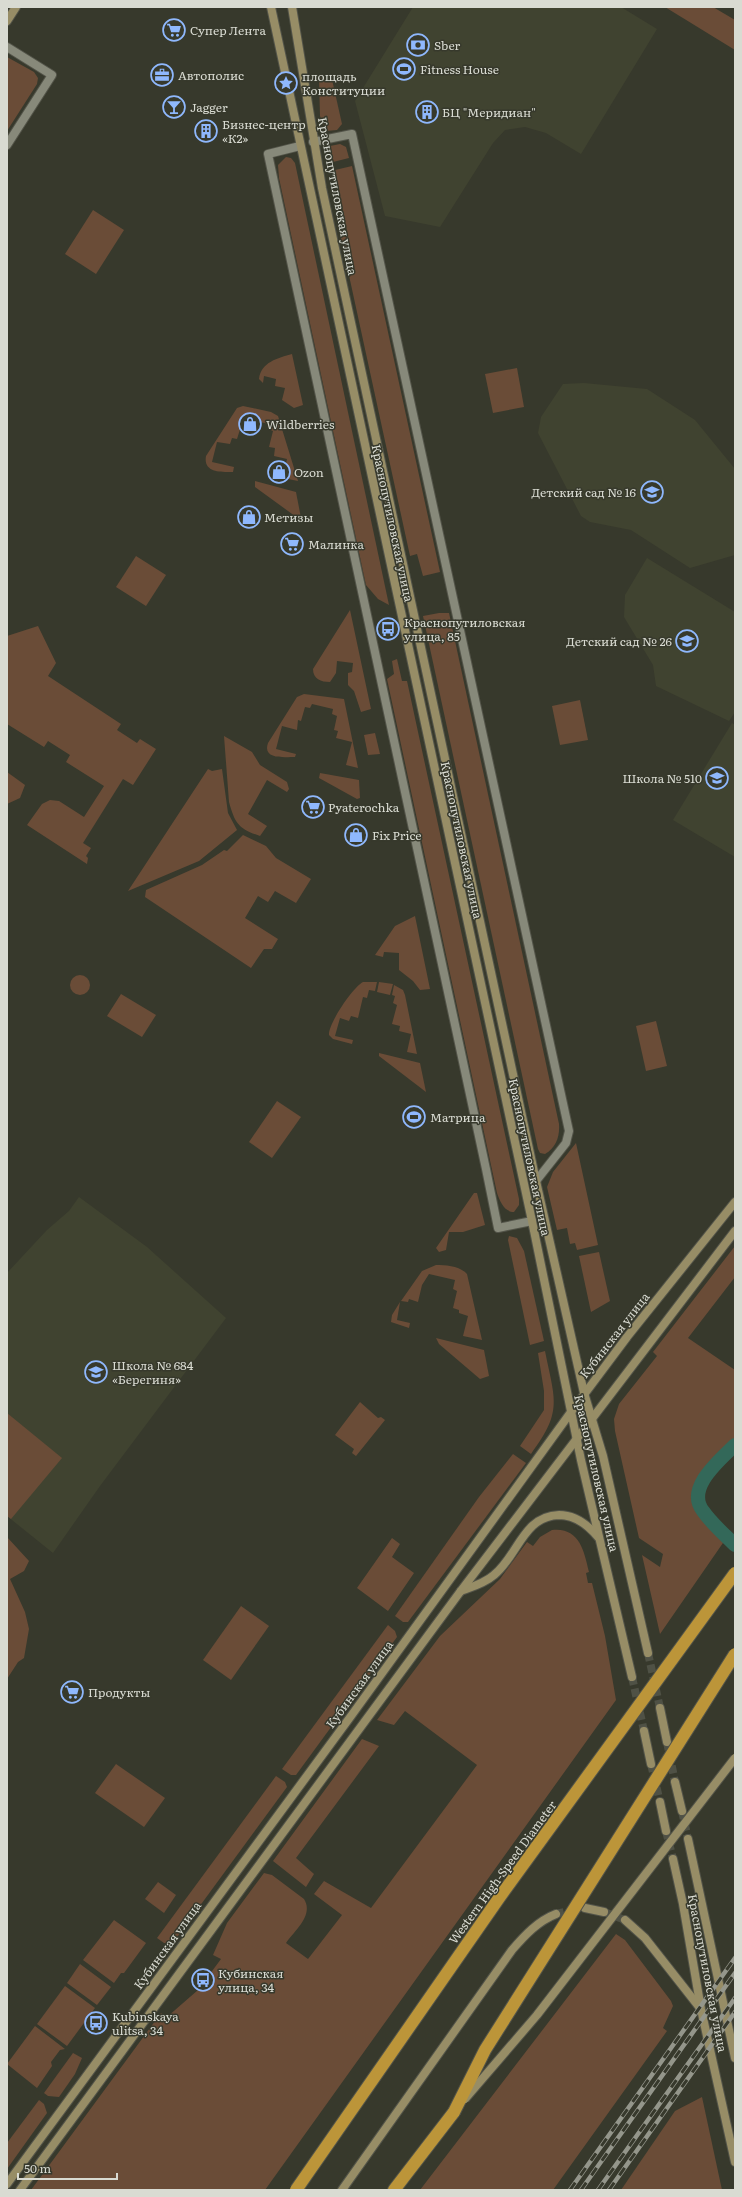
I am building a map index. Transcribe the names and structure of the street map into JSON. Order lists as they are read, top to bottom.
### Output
{
  "streets": {
    "highway": ["Western High-Speed Diameter"],
    "main road": ["Краснопутиловская улица", "Кубинская улица"]
  },
  "crossings": [
    ["Краснопутиловская улица", "Кубинская улица"]
  ],
  "places": {
    "supermarket": [
      "Супер Лента",
      "Малинка",
      "Pyaterochka",
      "Продукты"
    ],
    "bank": ["Sber"],
    "sports": ["Fitness House", "Матрица"],
    "office": ["Автополис"],
    "place": ["площадь Конституции"],
    "bar": ["Jagger"],
    "building": ["БЦ \"Меридиан\"", "Бизнес-центр «К2»"],
    "shop": [
      "Wildberries",
      "Ozon",
      "Метизы",
      "Fix Price"
    ],
    "school or university": [
      "Детский сад № 16",
      "Детский сад № 26",
      "Школа № 510",
      "Школа № 684 «Берегиня»"
    ],
    "bus stop": ["Краснопутиловская улица, 85", "Кубинская улица, 34", "Kubinskaya ulitsa, 34"]
  },
  "scale_bar": "50 m"
}
